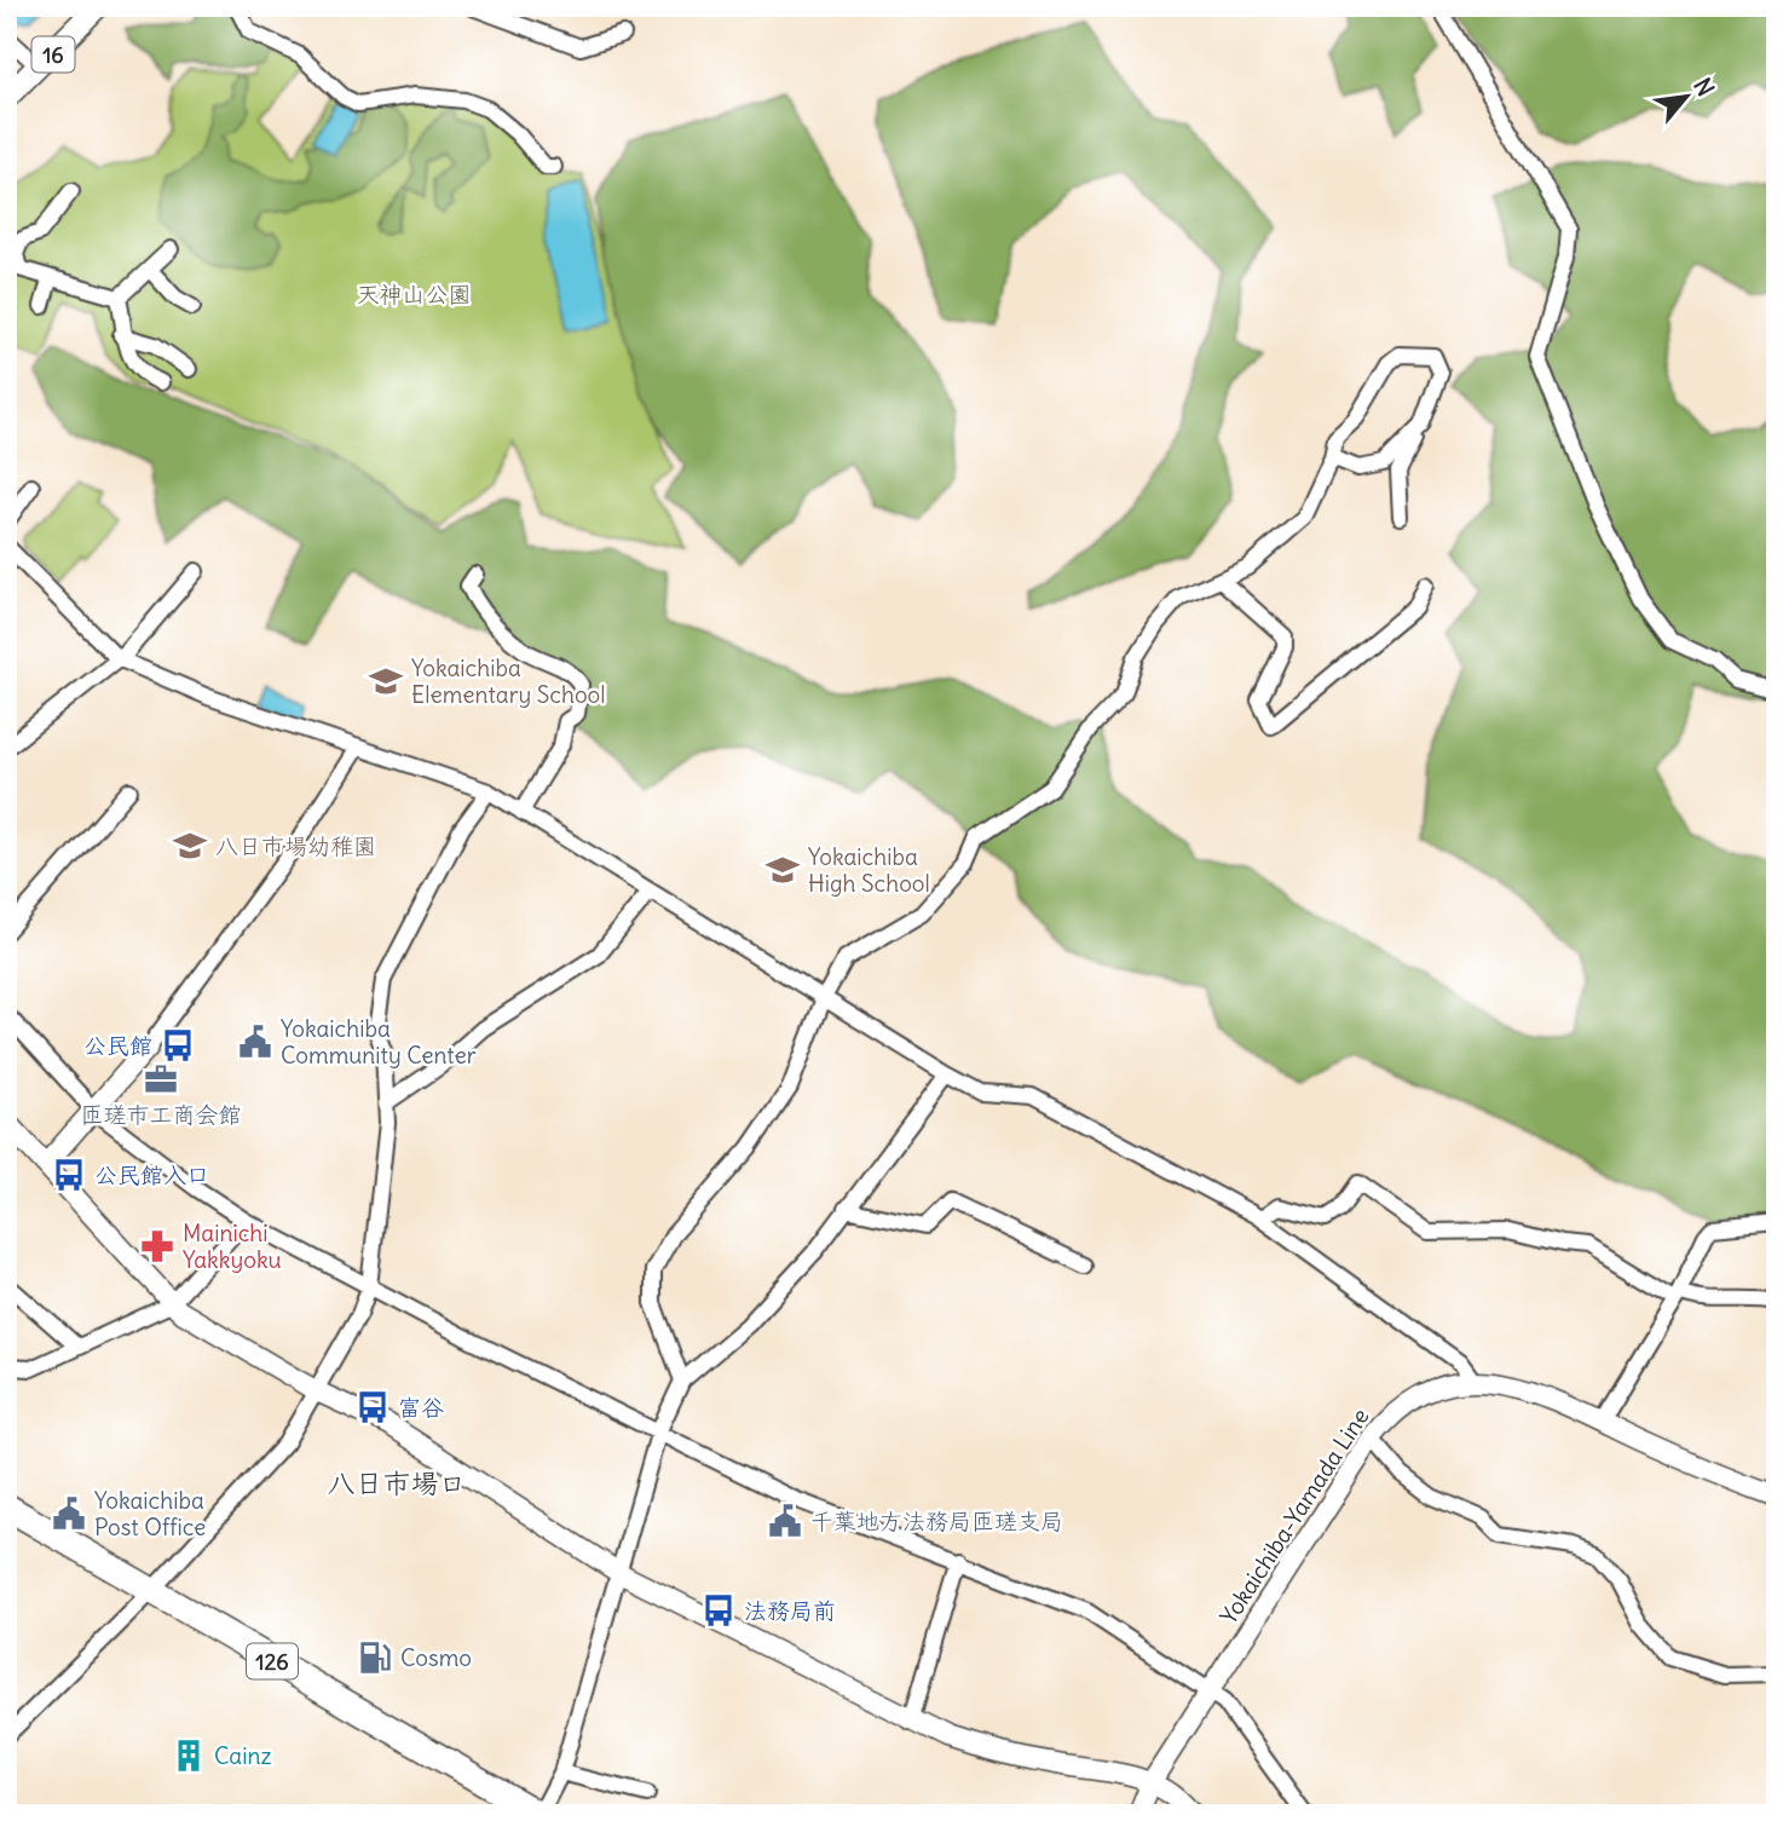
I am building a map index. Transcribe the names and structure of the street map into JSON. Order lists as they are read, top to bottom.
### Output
{
  "streets": {
    "highway": ["126"],
    "main road": ["16"],
    "street": ["Yokaichiba-Yamada Line"]
  },
  "districts": ["八日市場ロ"],
  "parks": ["天神山公園"],
  "places": {
    "school or university": ["Yokaichiba Elementary School", "八日市場幼稚園", "Yokaichiba High School"],
    "public building": ["Yokaichiba Community Center", "Yokaichiba Post Office", "千葉地方法務局匝瑳支局"],
    "bus stop": [
      "公民館",
      "公民館入口",
      "富谷",
      "法務局前"
    ],
    "office": ["匝瑳市工商会館"],
    "pharmacy": ["Mainichi Yakkyoku"],
    "fuel station": ["Cosmo"],
    "building": ["Cainz"]
  },
  "north": "top right"
}
